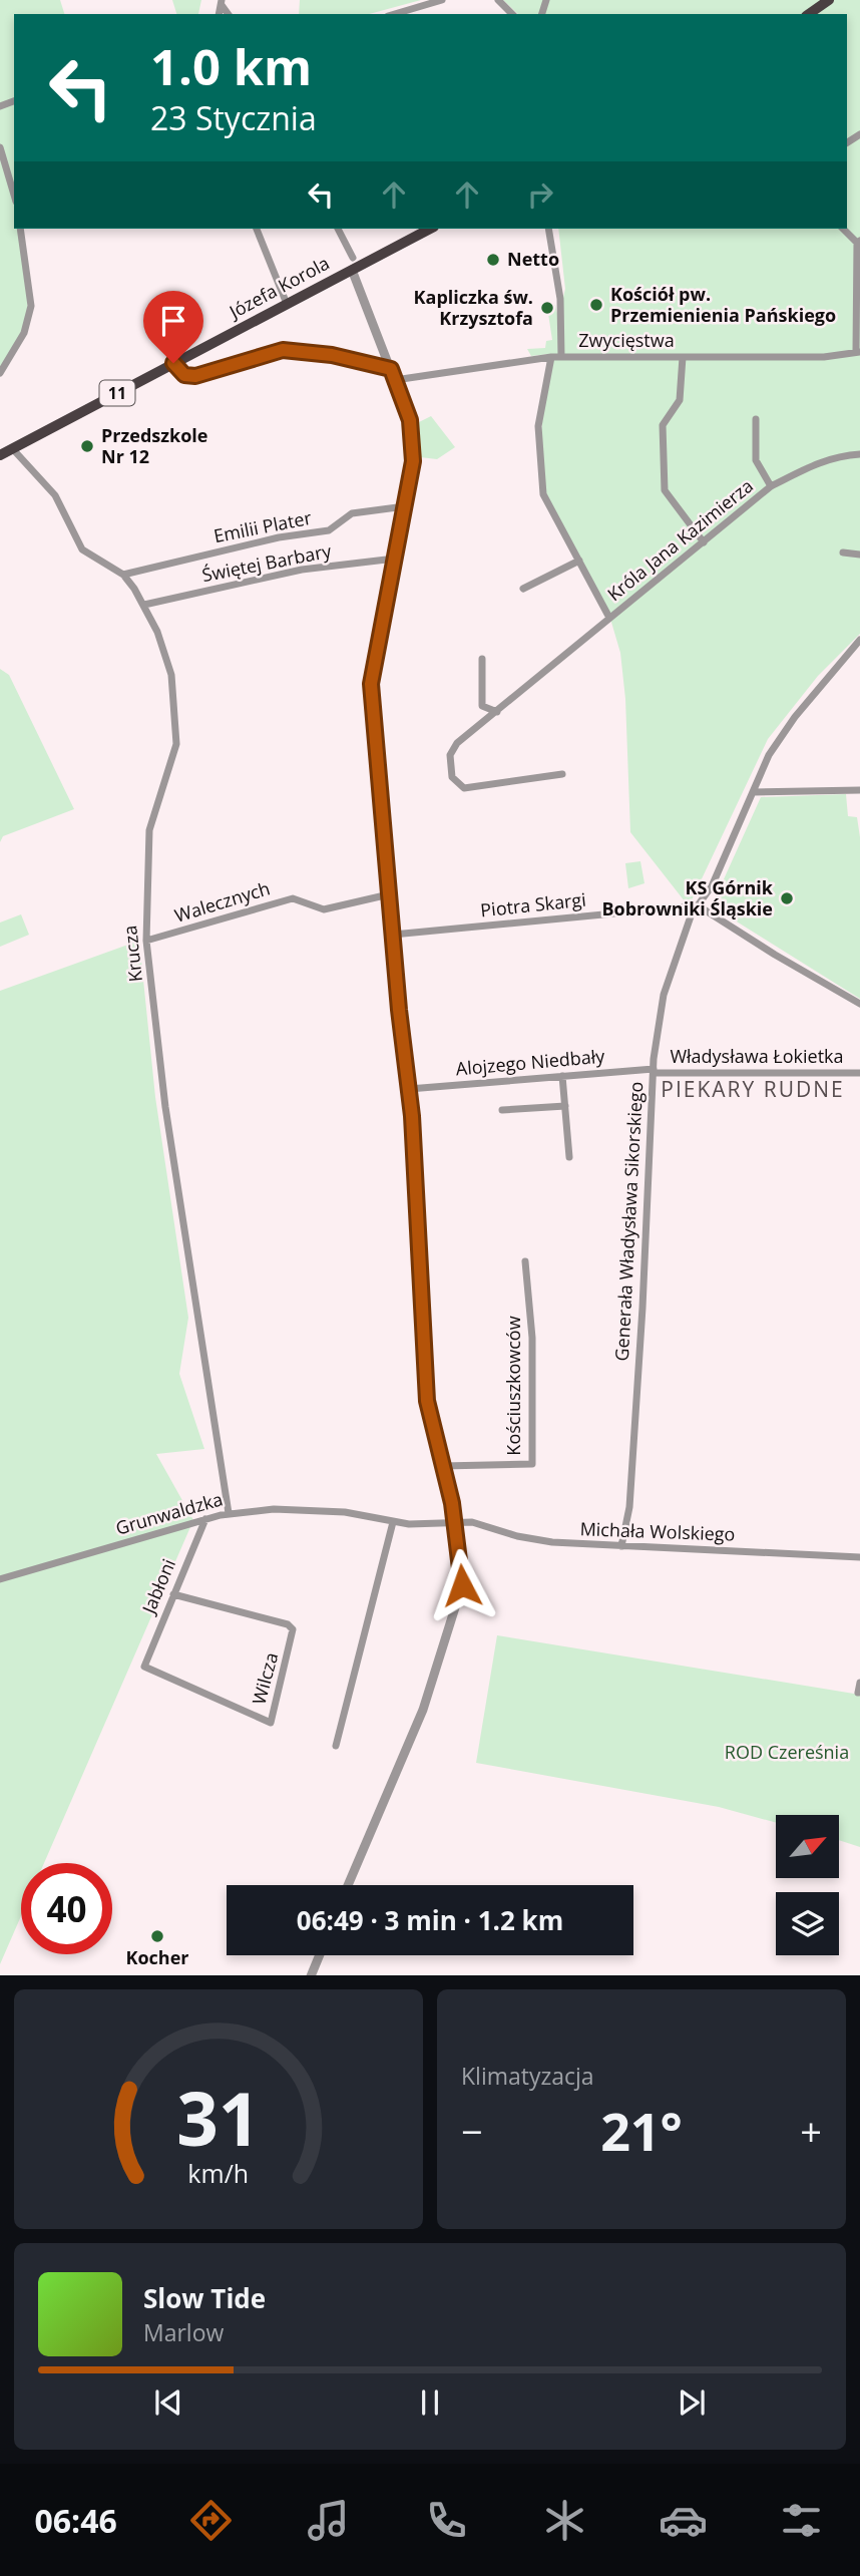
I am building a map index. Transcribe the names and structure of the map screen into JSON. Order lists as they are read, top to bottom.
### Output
{
  "streets": {
    "highway": ["Józefa Korola", "11"],
    "street": [
      "Zwycięstwa",
      "Emilii Plater",
      "Króla Jana Kazimierza",
      "Świętej Barbary",
      "Walecznych",
      "Piotra Skargi",
      "Krucza",
      "Władysława Łokietka",
      "Alojzego Niedbały",
      "Generała Władysława Sikorskiego",
      "Kościuszkowców",
      "Grunwaldzka",
      "Michała Wolskiego",
      "Jabłoni",
      "Wilcza"
    ]
  },
  "crossings": [
    ["Józefa Korola", "11"],
    ["Józefa Korola", "Krucza"],
    ["Emilii Plater", "Krucza"],
    ["Świętej Barbary", "Krucza"],
    ["Walecznych", "Krucza"],
    ["Piotra Skargi", "Generała Władysława Sikorskiego"],
    ["Krucza", "Grunwaldzka"],
    ["Władysława Łokietka", "Alojzego Niedbały"],
    ["Władysława Łokietka", "Generała Władysława Sikorskiego"],
    ["Alojzego Niedbały", "Generała Władysława Sikorskiego"],
    ["Generała Władysława Sikorskiego", "Michała Wolskiego"],
    ["Grunwaldzka", "Michała Wolskiego"],
    ["Grunwaldzka", "Jabłoni"],
    ["Jabłoni", "Wilcza"]
  ],
  "districts": ["PIEKARY RUDNE"],
  "parks": ["ROD Czereśnia"],
  "places": [
    "Netto",
    "Kościół pw. Przemienienia Pańskiego",
    "Kapliczka św. Krzysztofa",
    "Przedszkole Nr 12",
    "KS Górnik Bobrowniki Śląskie",
    "Kocher"
  ],
  "north": "top right",
  "page": {
    "turn": ["1.0 km", "23 Stycznia"],
    "limit": "40",
    "trip": "06:49 · 3 min · 1.2 km",
    "tile": "Klimatyzacja",
    "heat": ["−", "21°", "+"],
    "song": ["Slow Tide", "Marlow"],
    "tabs": "06:46",
    "gauge": ["31", "km/h"]
  }
}
